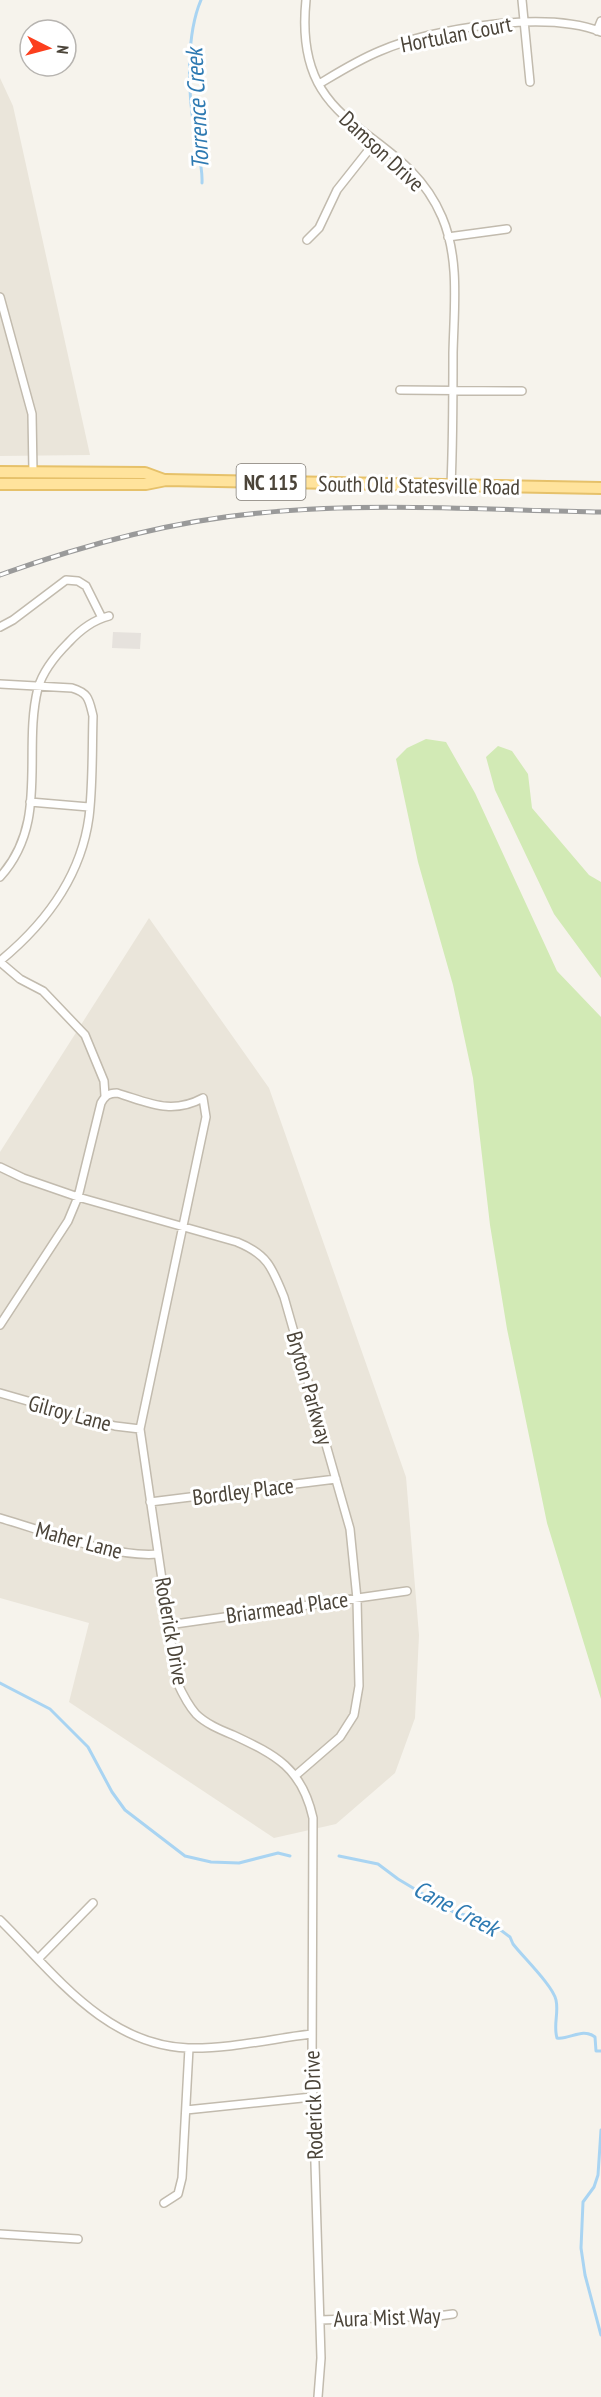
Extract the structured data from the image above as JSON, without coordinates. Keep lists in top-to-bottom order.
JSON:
{
  "streets": {
    "main road": ["NC 115", "South Old Statesville Road"],
    "street": [
      "Hortulan Court",
      "Damson Drive",
      "Bryton Parkway",
      "Gilroy Lane",
      "Bordley Place",
      "Maher Lane",
      "Briarmead Place",
      "Roderick Drive",
      "Aura Mist Way"
    ]
  },
  "crossings": [
    ["Hortulan Court", "Damson Drive"],
    ["Damson Drive", "South Old Statesville Road"],
    ["Bryton Parkway", "Bordley Place"],
    ["Bryton Parkway", "Briarmead Place"],
    ["Bryton Parkway", "Roderick Drive"],
    ["Gilroy Lane", "Roderick Drive"],
    ["Bordley Place", "Roderick Drive"],
    ["Maher Lane", "Roderick Drive"],
    ["Briarmead Place", "Roderick Drive"],
    ["Roderick Drive", "Aura Mist Way"]
  ],
  "water": ["Torrence Creek", "Cane Creek"],
  "north": "right"
}
